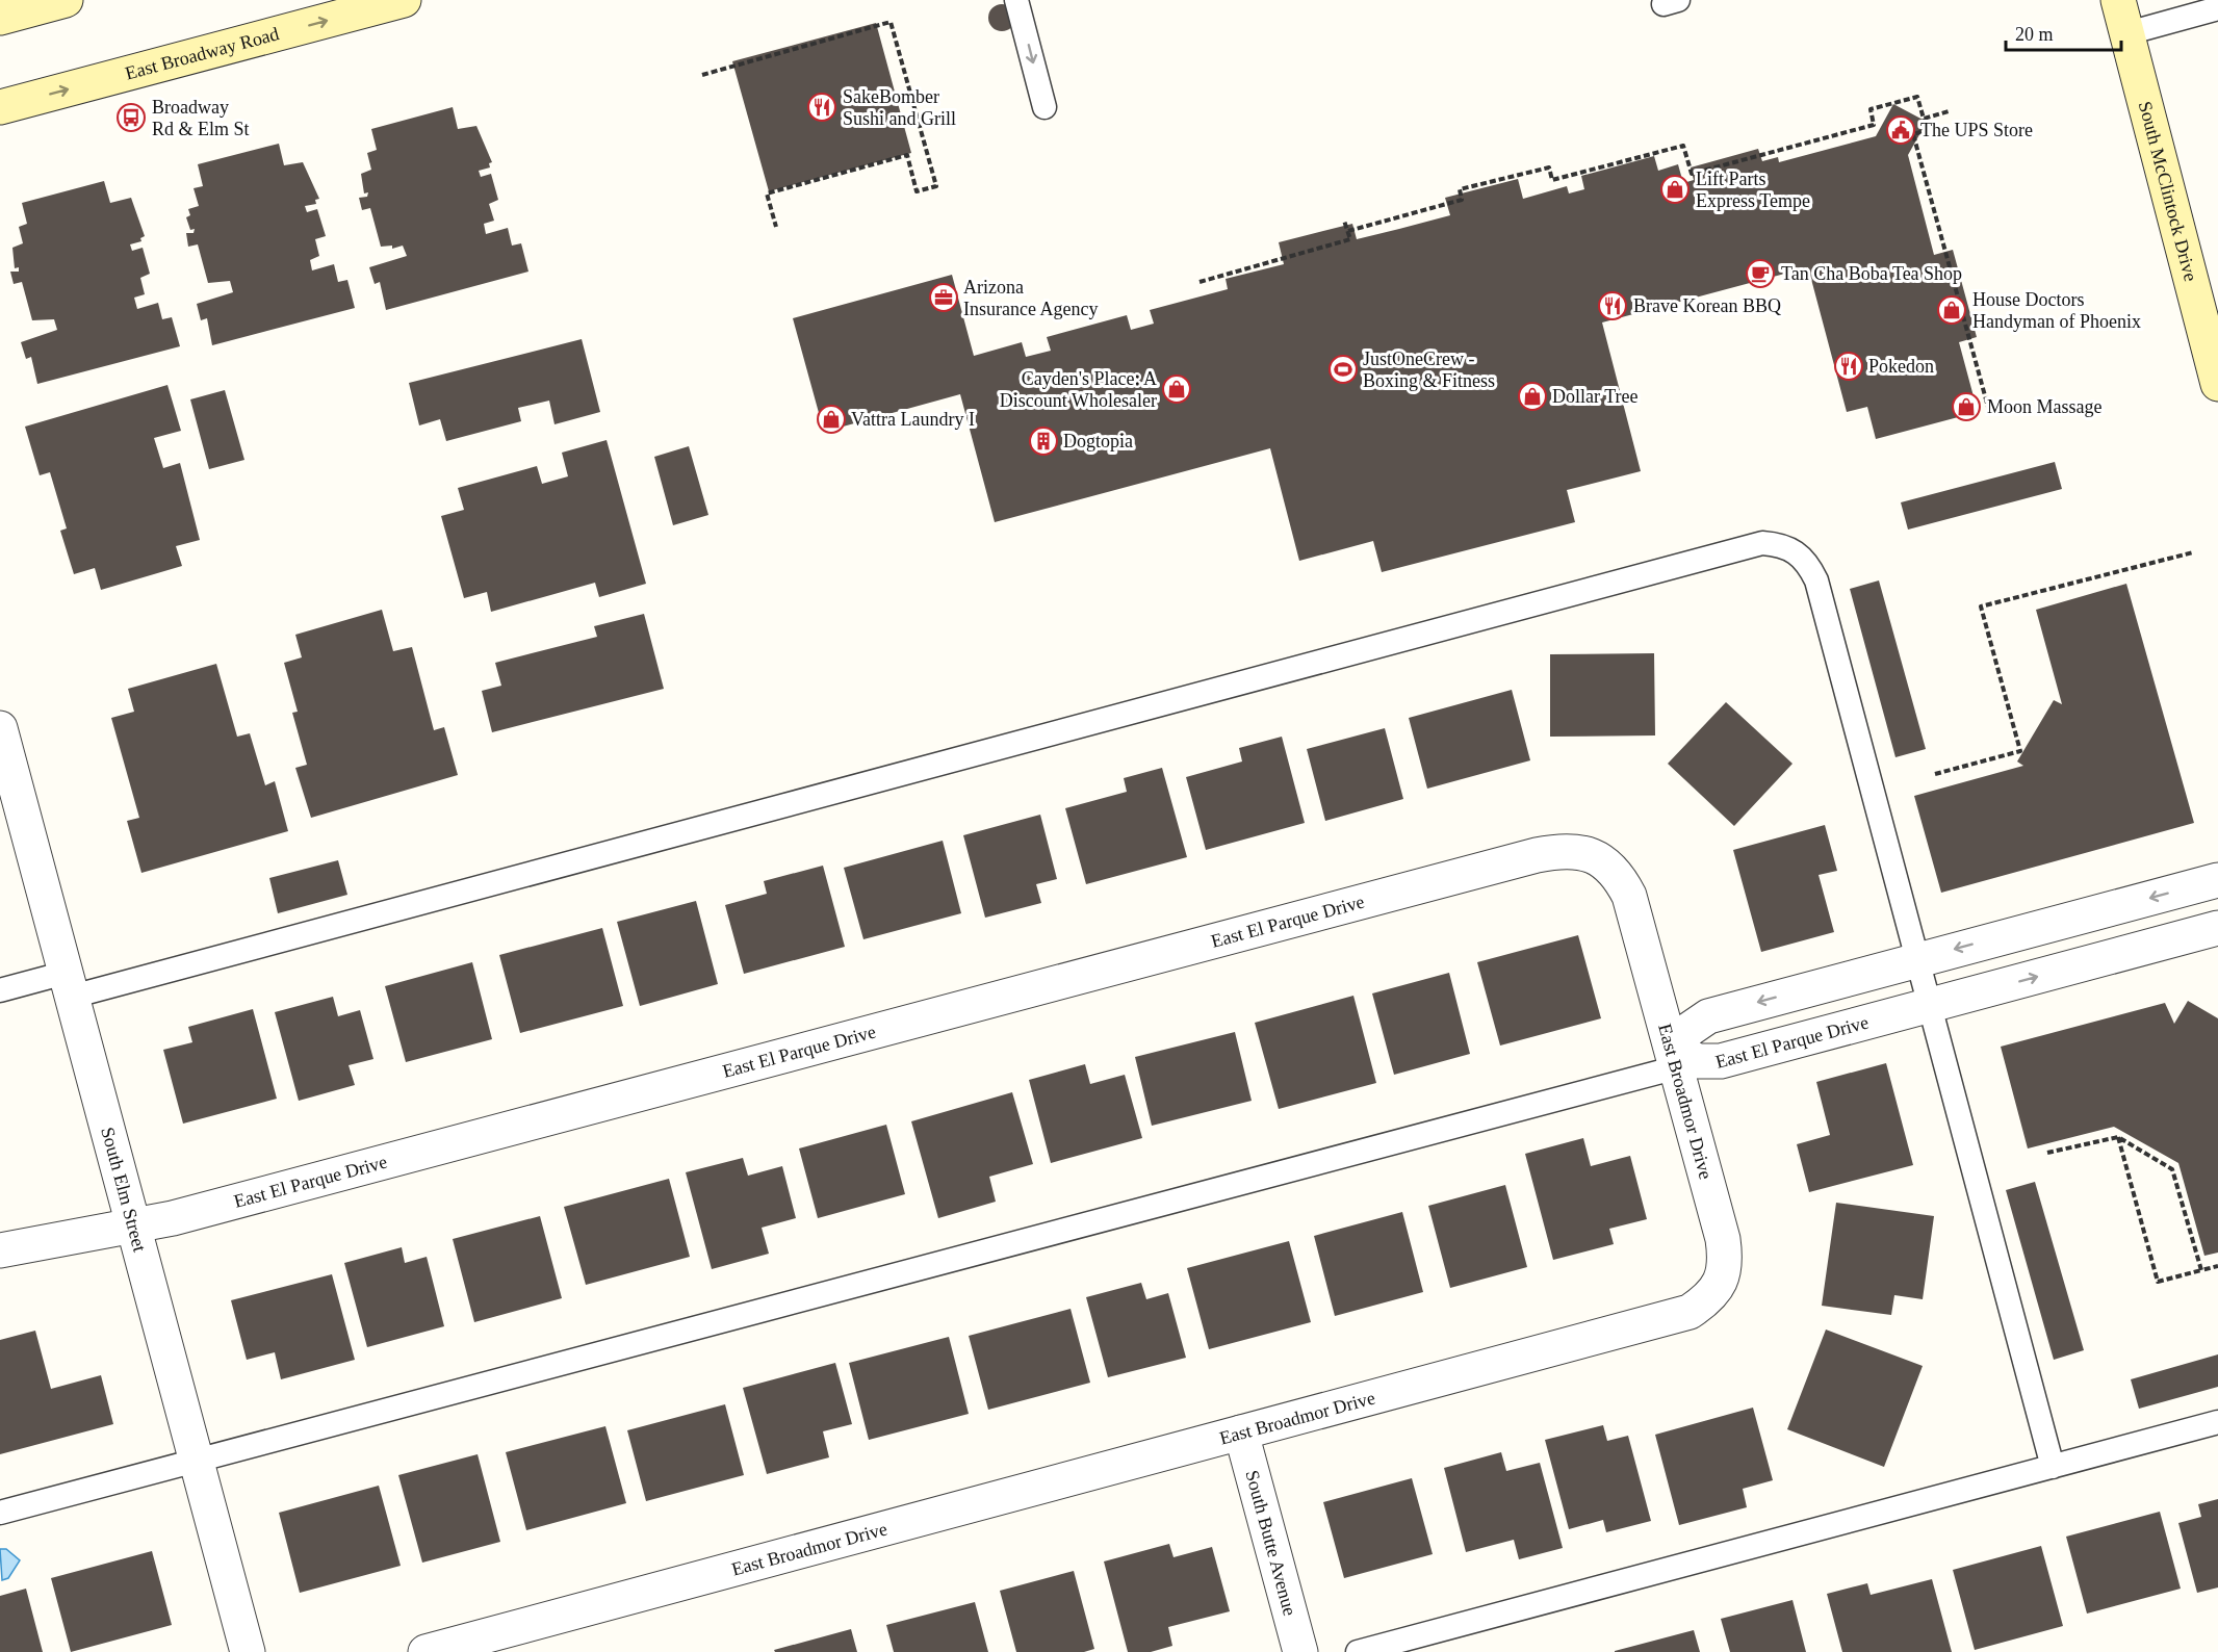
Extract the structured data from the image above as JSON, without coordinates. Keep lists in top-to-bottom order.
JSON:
{
  "streets": {
    "main road": ["East Broadway Road", "South McClintock Drive"],
    "street": [
      "East El Parque Drive",
      "East Broadmor Drive",
      "South Elm Street",
      "South Butte Avenue"
    ]
  },
  "crossings": [
    ["East El Parque Drive", "East Broadmor Drive"],
    ["East El Parque Drive", "South Elm Street"],
    ["East Broadmor Drive", "South Butte Avenue"]
  ],
  "one_way": ["East Broadway Road"],
  "places": {
    "restaurant": ["SakeBomber Sushi and Grill", "Brave Korean BBQ", "Pokedon"],
    "bus stop": ["Broadway Rd & Elm St"],
    "public building": ["The UPS Store"],
    "shop": [
      "Lift Parts Express Tempe",
      "House Doctors Handyman of Phoenix",
      "Cayden's Place: A Discount Wholesaler",
      "Dollar Tree",
      "Moon Massage",
      "Vattra Laundry I"
    ],
    "cafe": ["Tan Cha Boba Tea Shop"],
    "office": ["Arizona Insurance Agency"],
    "sports": ["JustOneCrew - Boxing & Fitness"],
    "building": ["Dogtopia"]
  },
  "scale_bar": "20 m"
}
